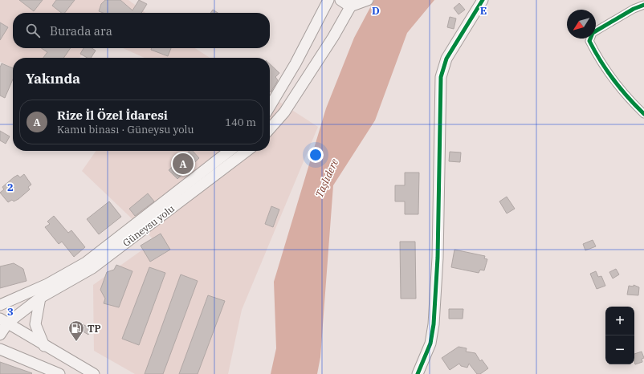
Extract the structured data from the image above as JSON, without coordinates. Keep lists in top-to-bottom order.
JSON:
{
  "streets": {
    "main road": ["Güneysu yolu"]
  },
  "water": ["Taşlıdere"],
  "places": {
    "fuel station": ["TP"]
  },
  "north": "bottom left",
  "page": {
    "search": "Burada ara",
    "heading": "Yakında",
    "list": [
      {
        "mark": "A",
        "name": "Rize İl Özel İdaresi",
        "note": "Kamu binası · Güneysu yolu",
        "value": "140 m"
      }
    ],
    "pins": "A",
    "map_buttons": ["+", "−"]
  },
  "grid": {
    "columns": ["D", "E"],
    "rows": ["2", "3"]
  }
}
